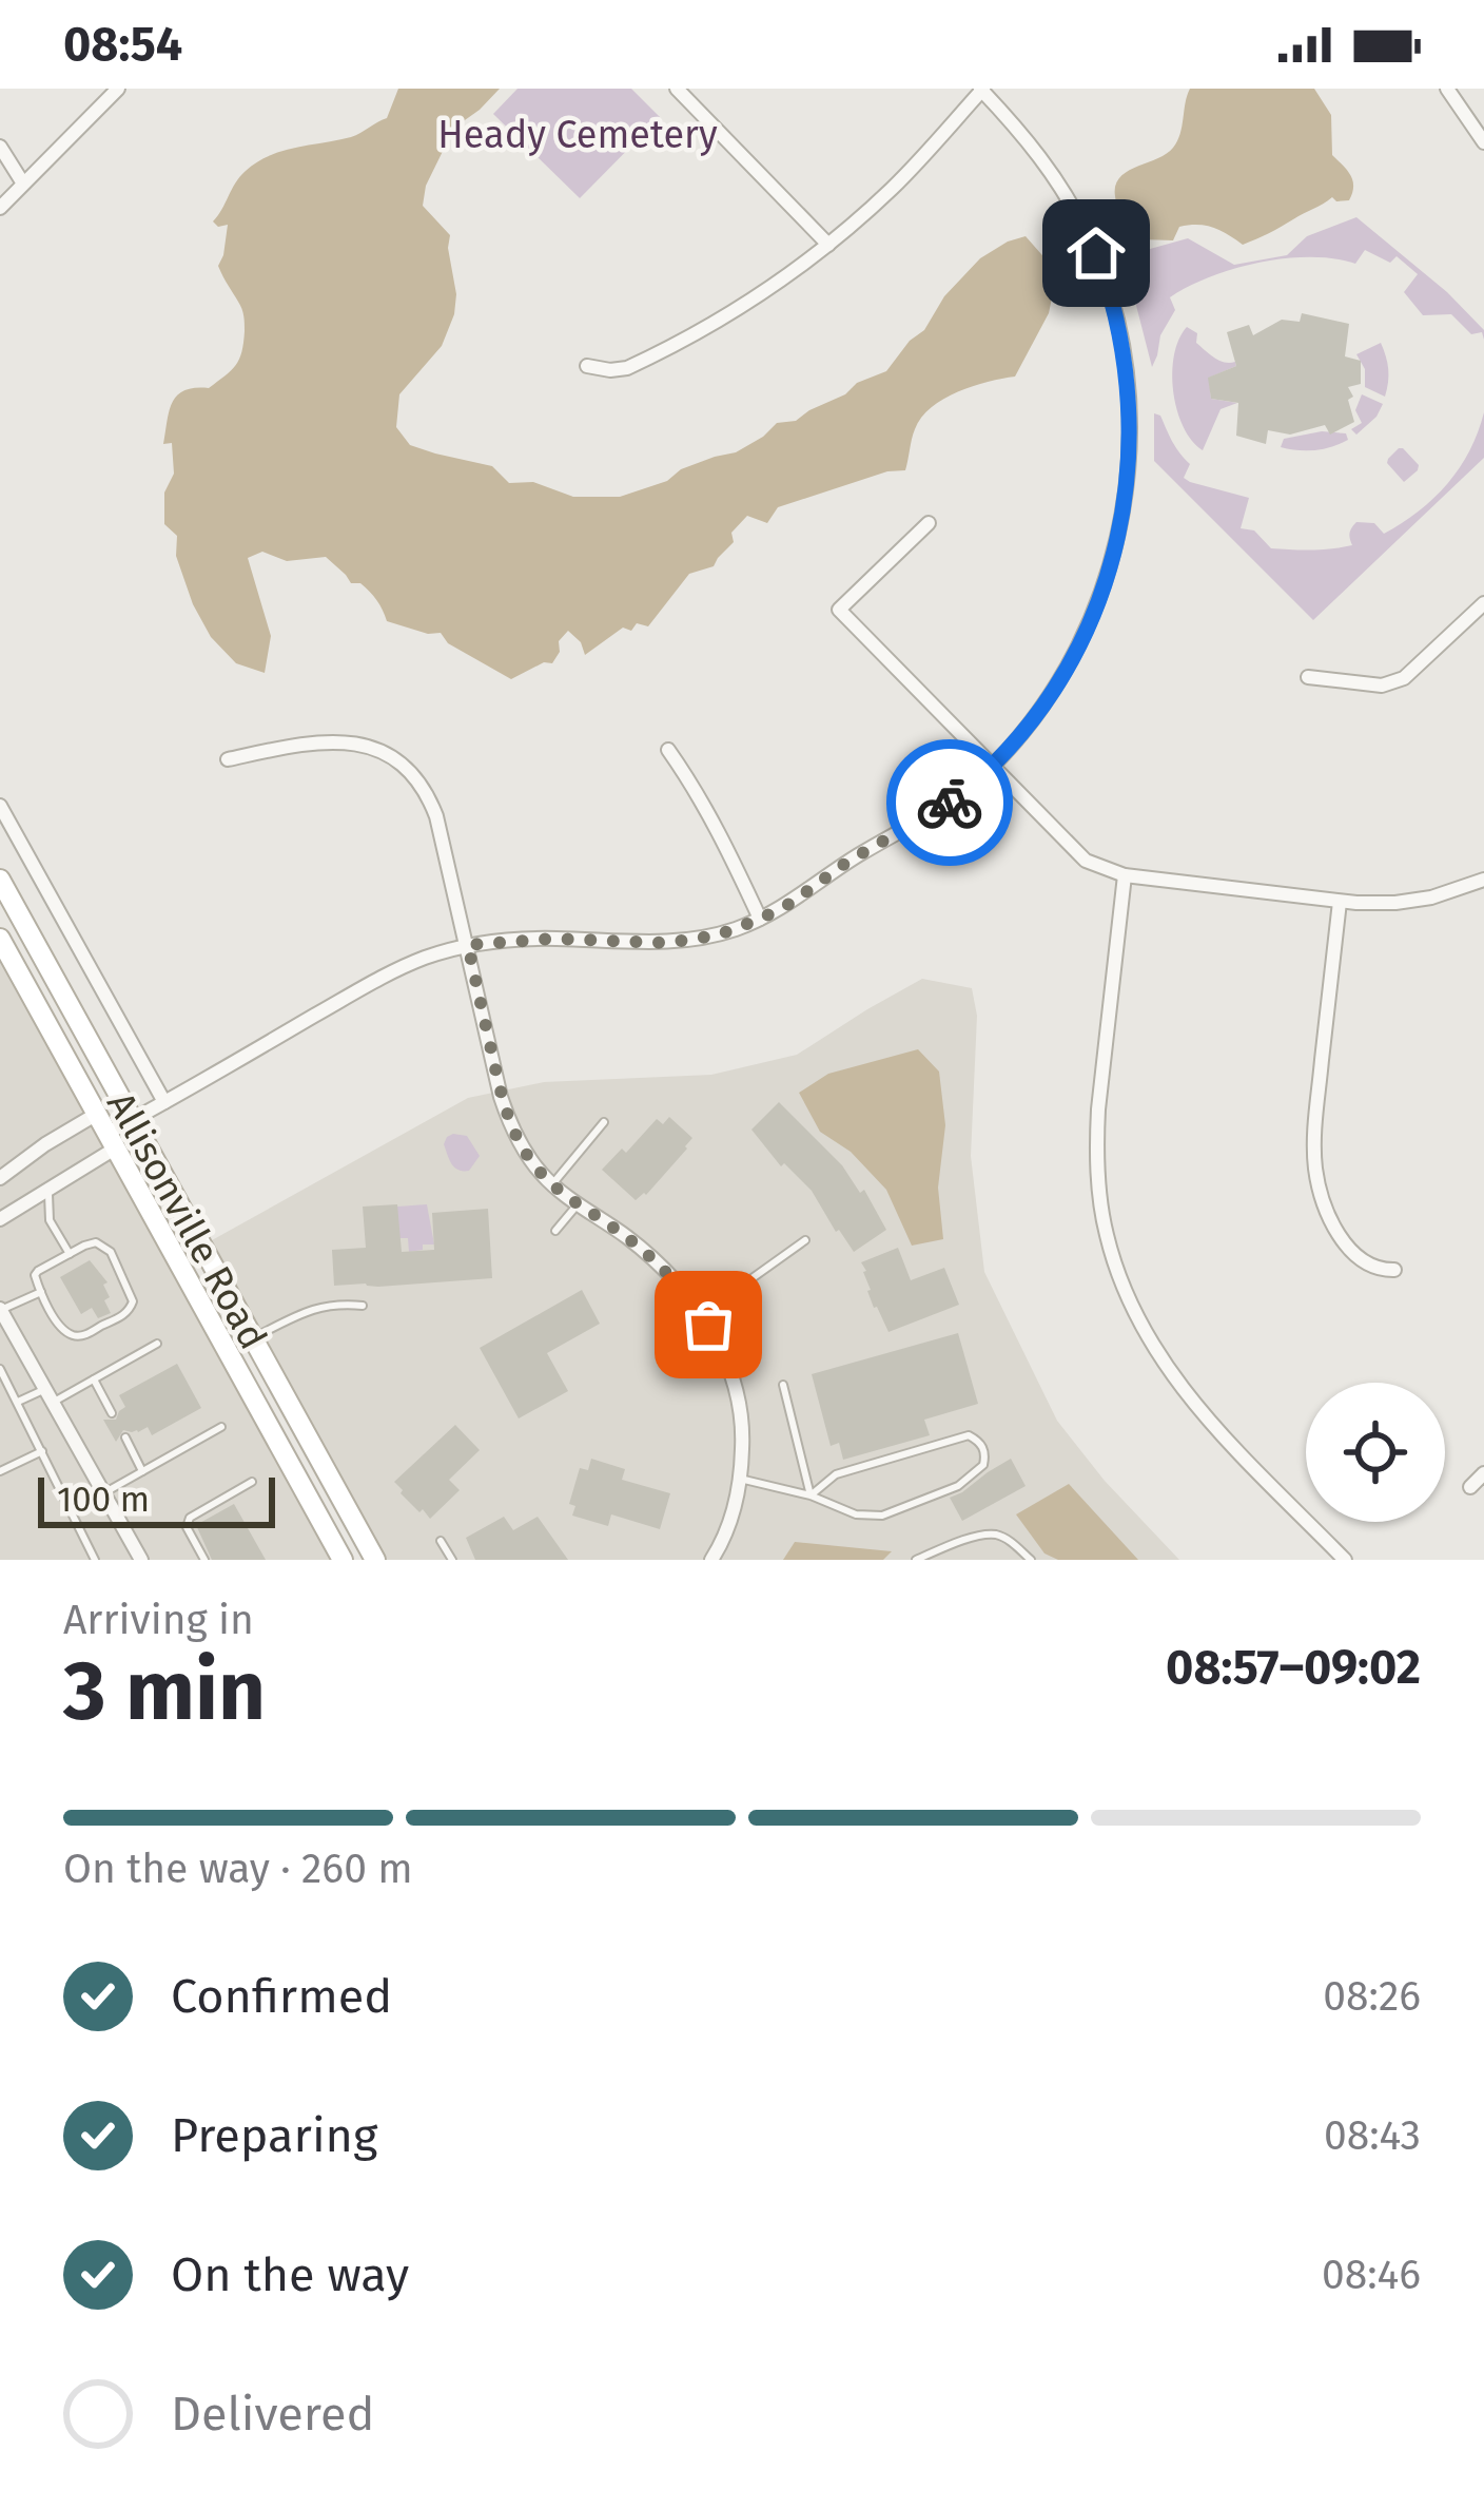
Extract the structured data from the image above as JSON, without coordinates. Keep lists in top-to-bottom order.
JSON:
{
  "streets": {
    "main road": ["Allisonville Road"]
  },
  "parks": ["Heady Cemetery"],
  "scale_bar": "100 m",
  "page": {
    "status": "08:54",
    "scale": "100 m",
    "heading": ["3 min", "Arriving in", "08:57–09:02"],
    "bar": "On the way · 260 m",
    "list": [
      ["Confirmed", "08:26"],
      ["Preparing", "08:43"],
      ["On the way", "08:46"],
      "Delivered"
    ]
  }
}
